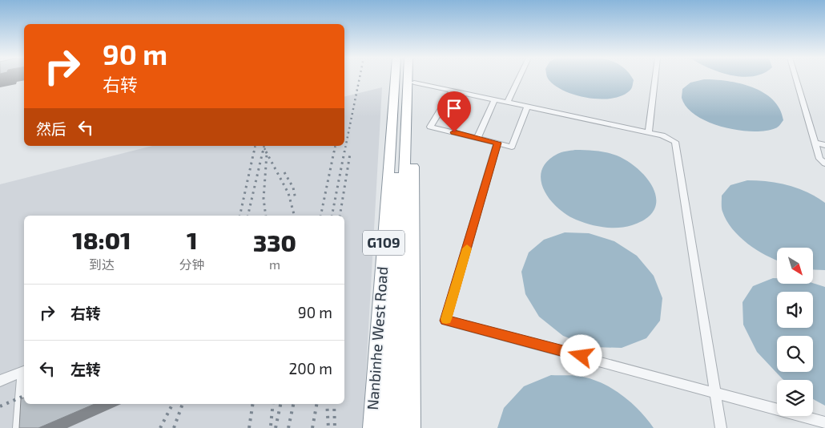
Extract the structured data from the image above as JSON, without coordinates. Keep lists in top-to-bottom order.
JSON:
{
  "streets": {
    "highway": ["G109", "Nanbinhe West Road"]
  },
  "north": "bottom right",
  "page": {
    "turn": ["90 m", "右转"],
    "then": "然后",
    "eta": [
      "18:01",
      "到达",
      "1",
      "分钟",
      "330",
      "m"
    ],
    "list": [
      {
        "name": "右转",
        "value": "90 m"
      },
      {
        "name": "左转",
        "value": "200 m"
      }
    ]
  }
}
